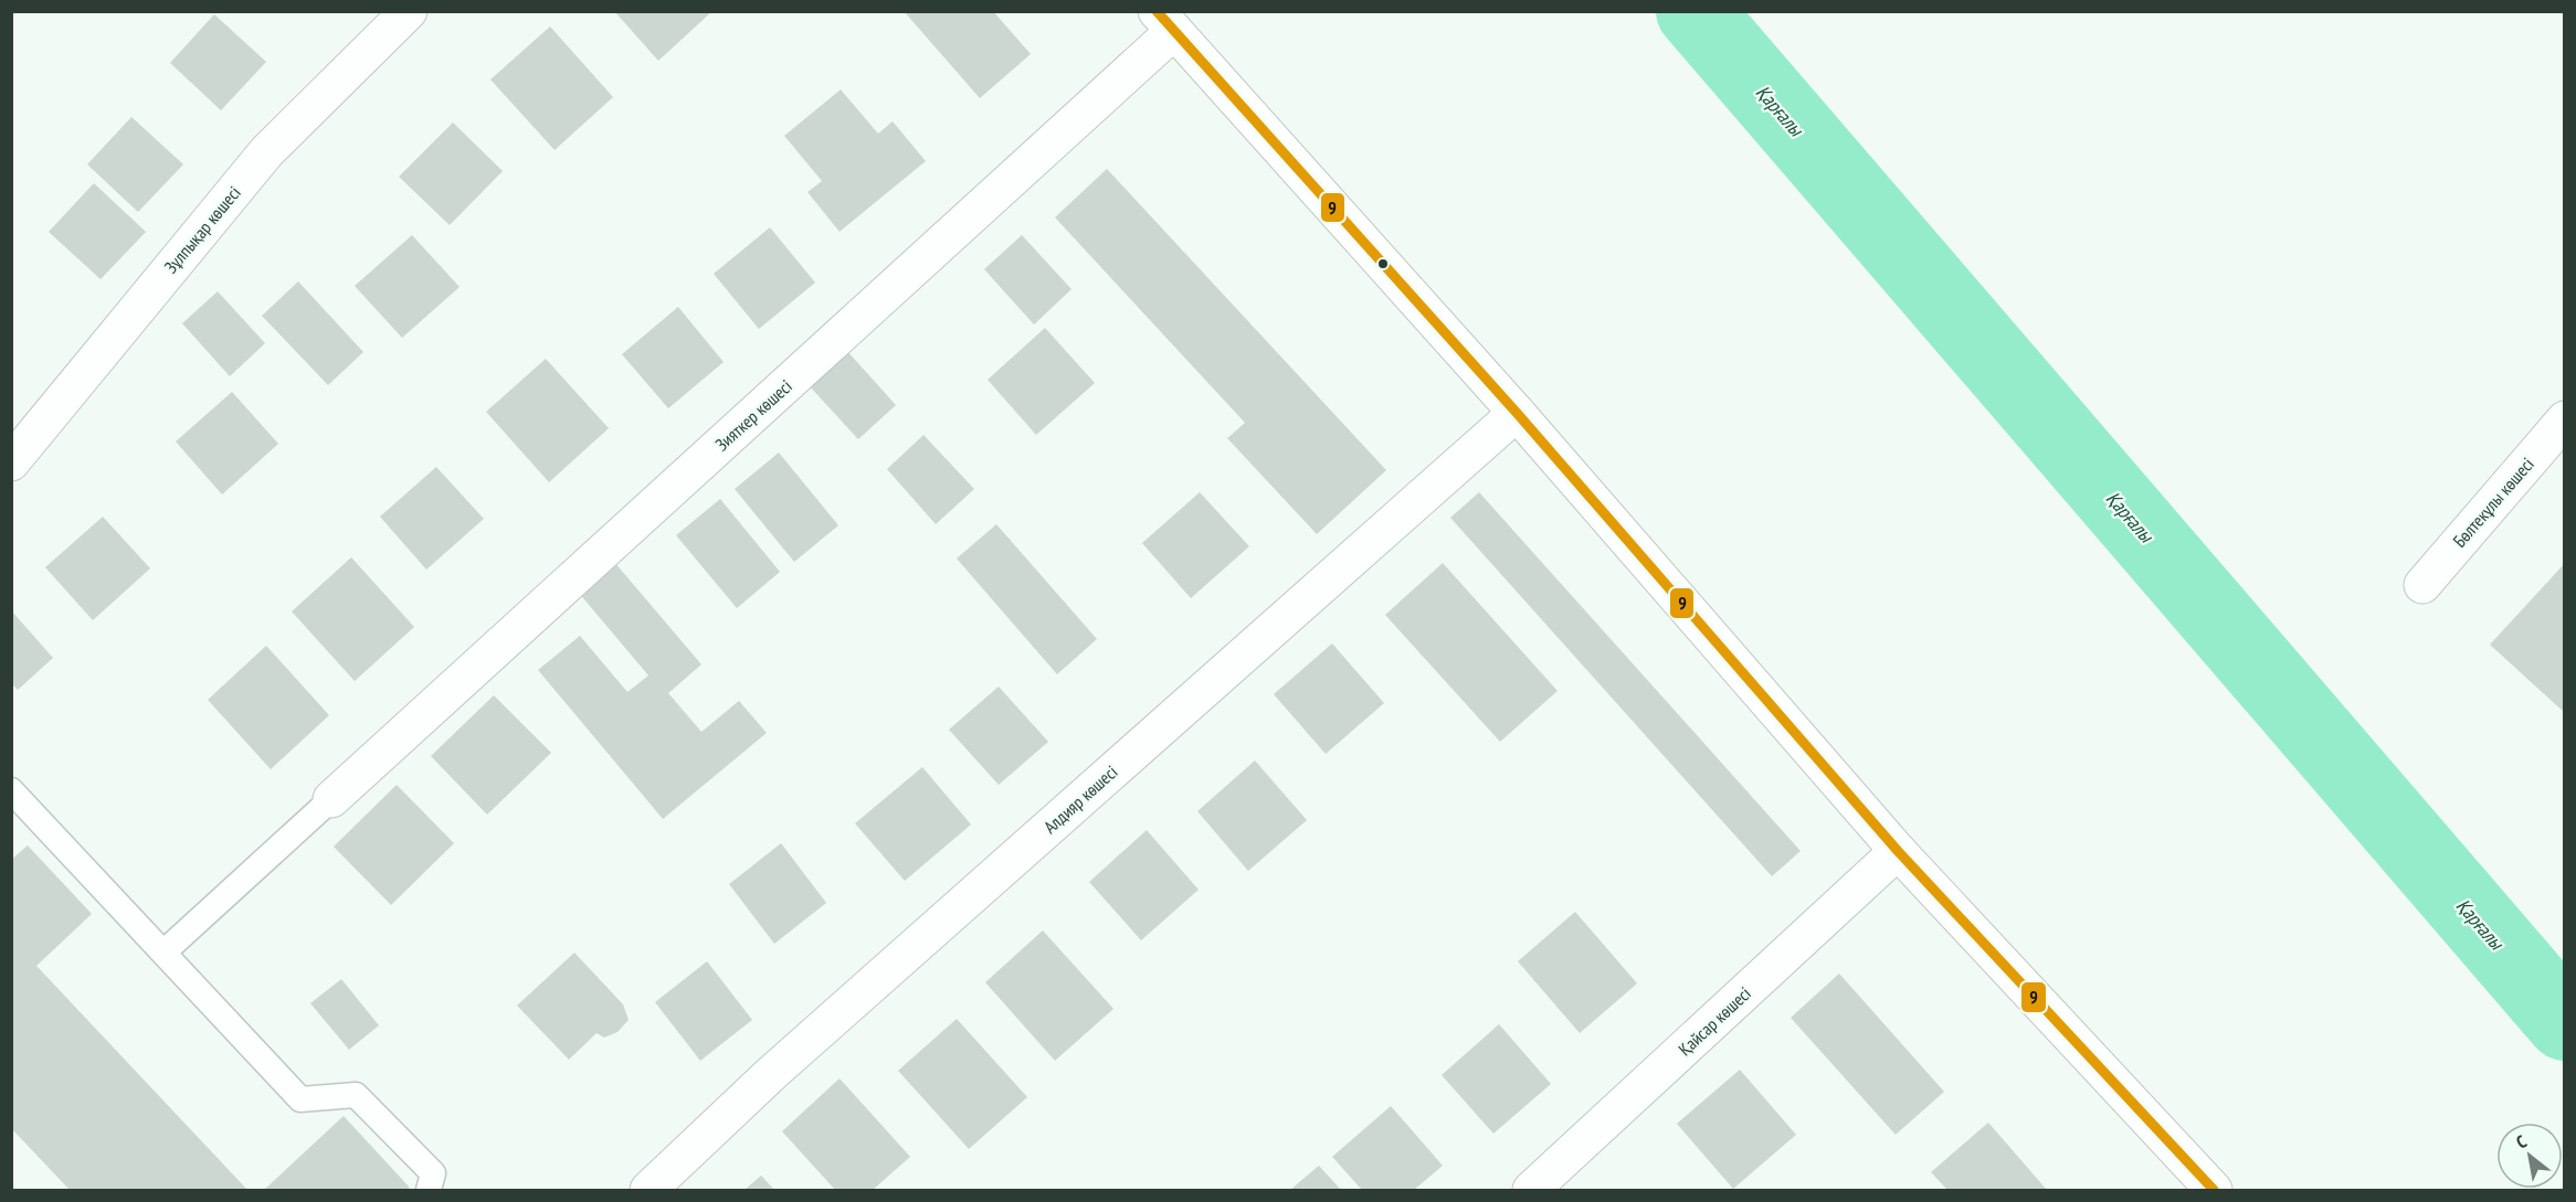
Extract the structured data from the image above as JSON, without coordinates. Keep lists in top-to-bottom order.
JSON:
{
  "streets": {
    "street": [
      "Зұлпықар көшесі",
      "Зияткер көшесі",
      "Бөлтекұлы көшесі",
      "Алдияр көшесі",
      "Қайсар көшесі"
    ]
  },
  "water": ["Қарғалы"],
  "lines": ["transit line 9"],
  "north": "top left"
}
